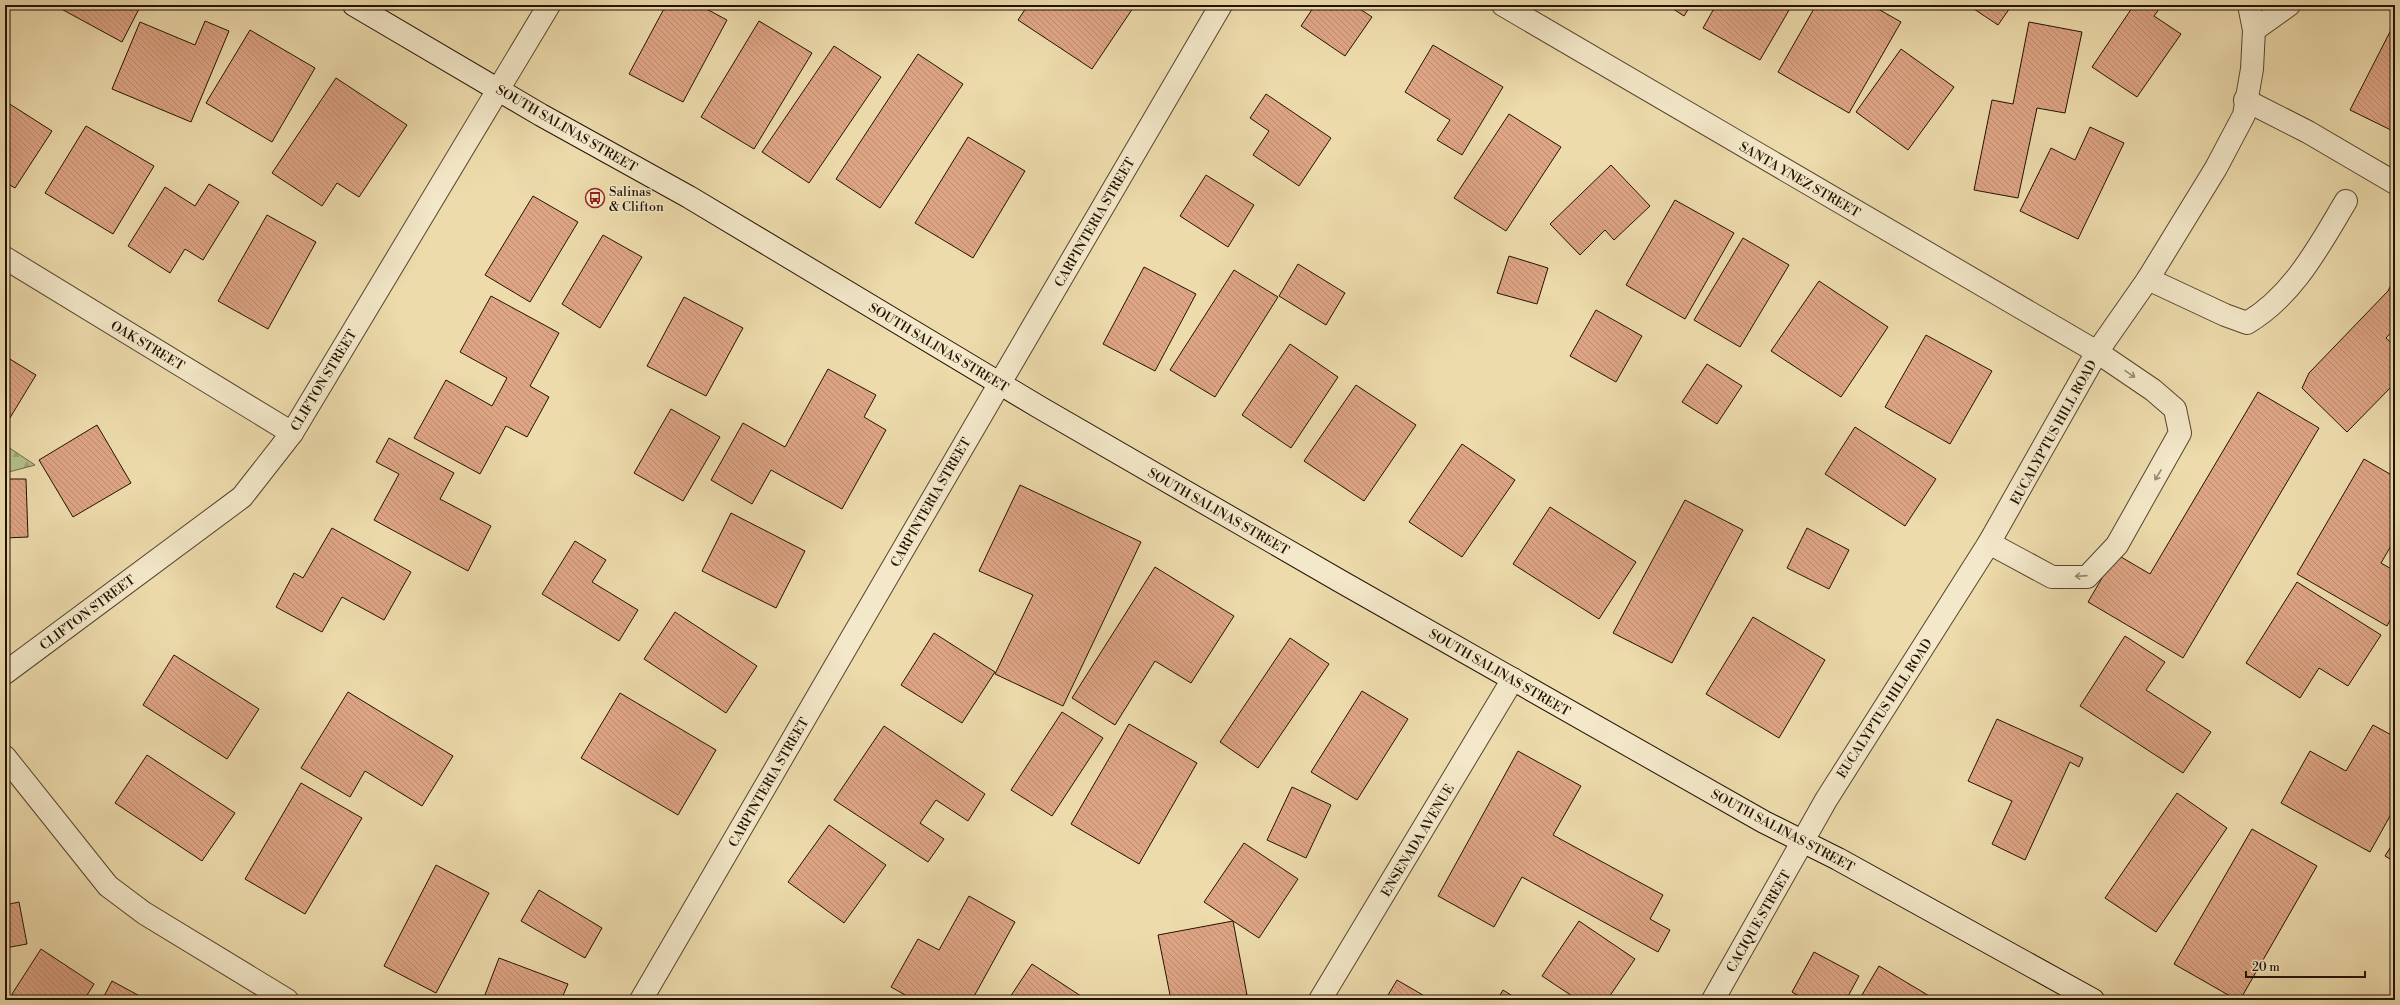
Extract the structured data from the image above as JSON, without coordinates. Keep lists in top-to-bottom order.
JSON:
{
  "streets": {
    "street": [
      "SOUTH SALINAS STREET",
      "SANTA YNEZ STREET",
      "CARPINTERIA STREET",
      "OAK STREET",
      "CLIFTON STREET",
      "EUCALYPTUS HILL ROAD",
      "ENSENADA AVENUE",
      "CACIQUE STREET"
    ]
  },
  "crossings": [
    ["SOUTH SALINAS STREET", "CARPINTERIA STREET"],
    ["SOUTH SALINAS STREET", "CLIFTON STREET"],
    ["SOUTH SALINAS STREET", "EUCALYPTUS HILL ROAD"],
    ["SOUTH SALINAS STREET", "ENSENADA AVENUE"],
    ["SOUTH SALINAS STREET", "CACIQUE STREET"],
    ["SANTA YNEZ STREET", "EUCALYPTUS HILL ROAD"],
    ["OAK STREET", "CLIFTON STREET"],
    ["EUCALYPTUS HILL ROAD", "CACIQUE STREET"]
  ],
  "places": {
    "bus stop": ["Salinas & Clifton"]
  },
  "scale_bar": "20 m"
}
